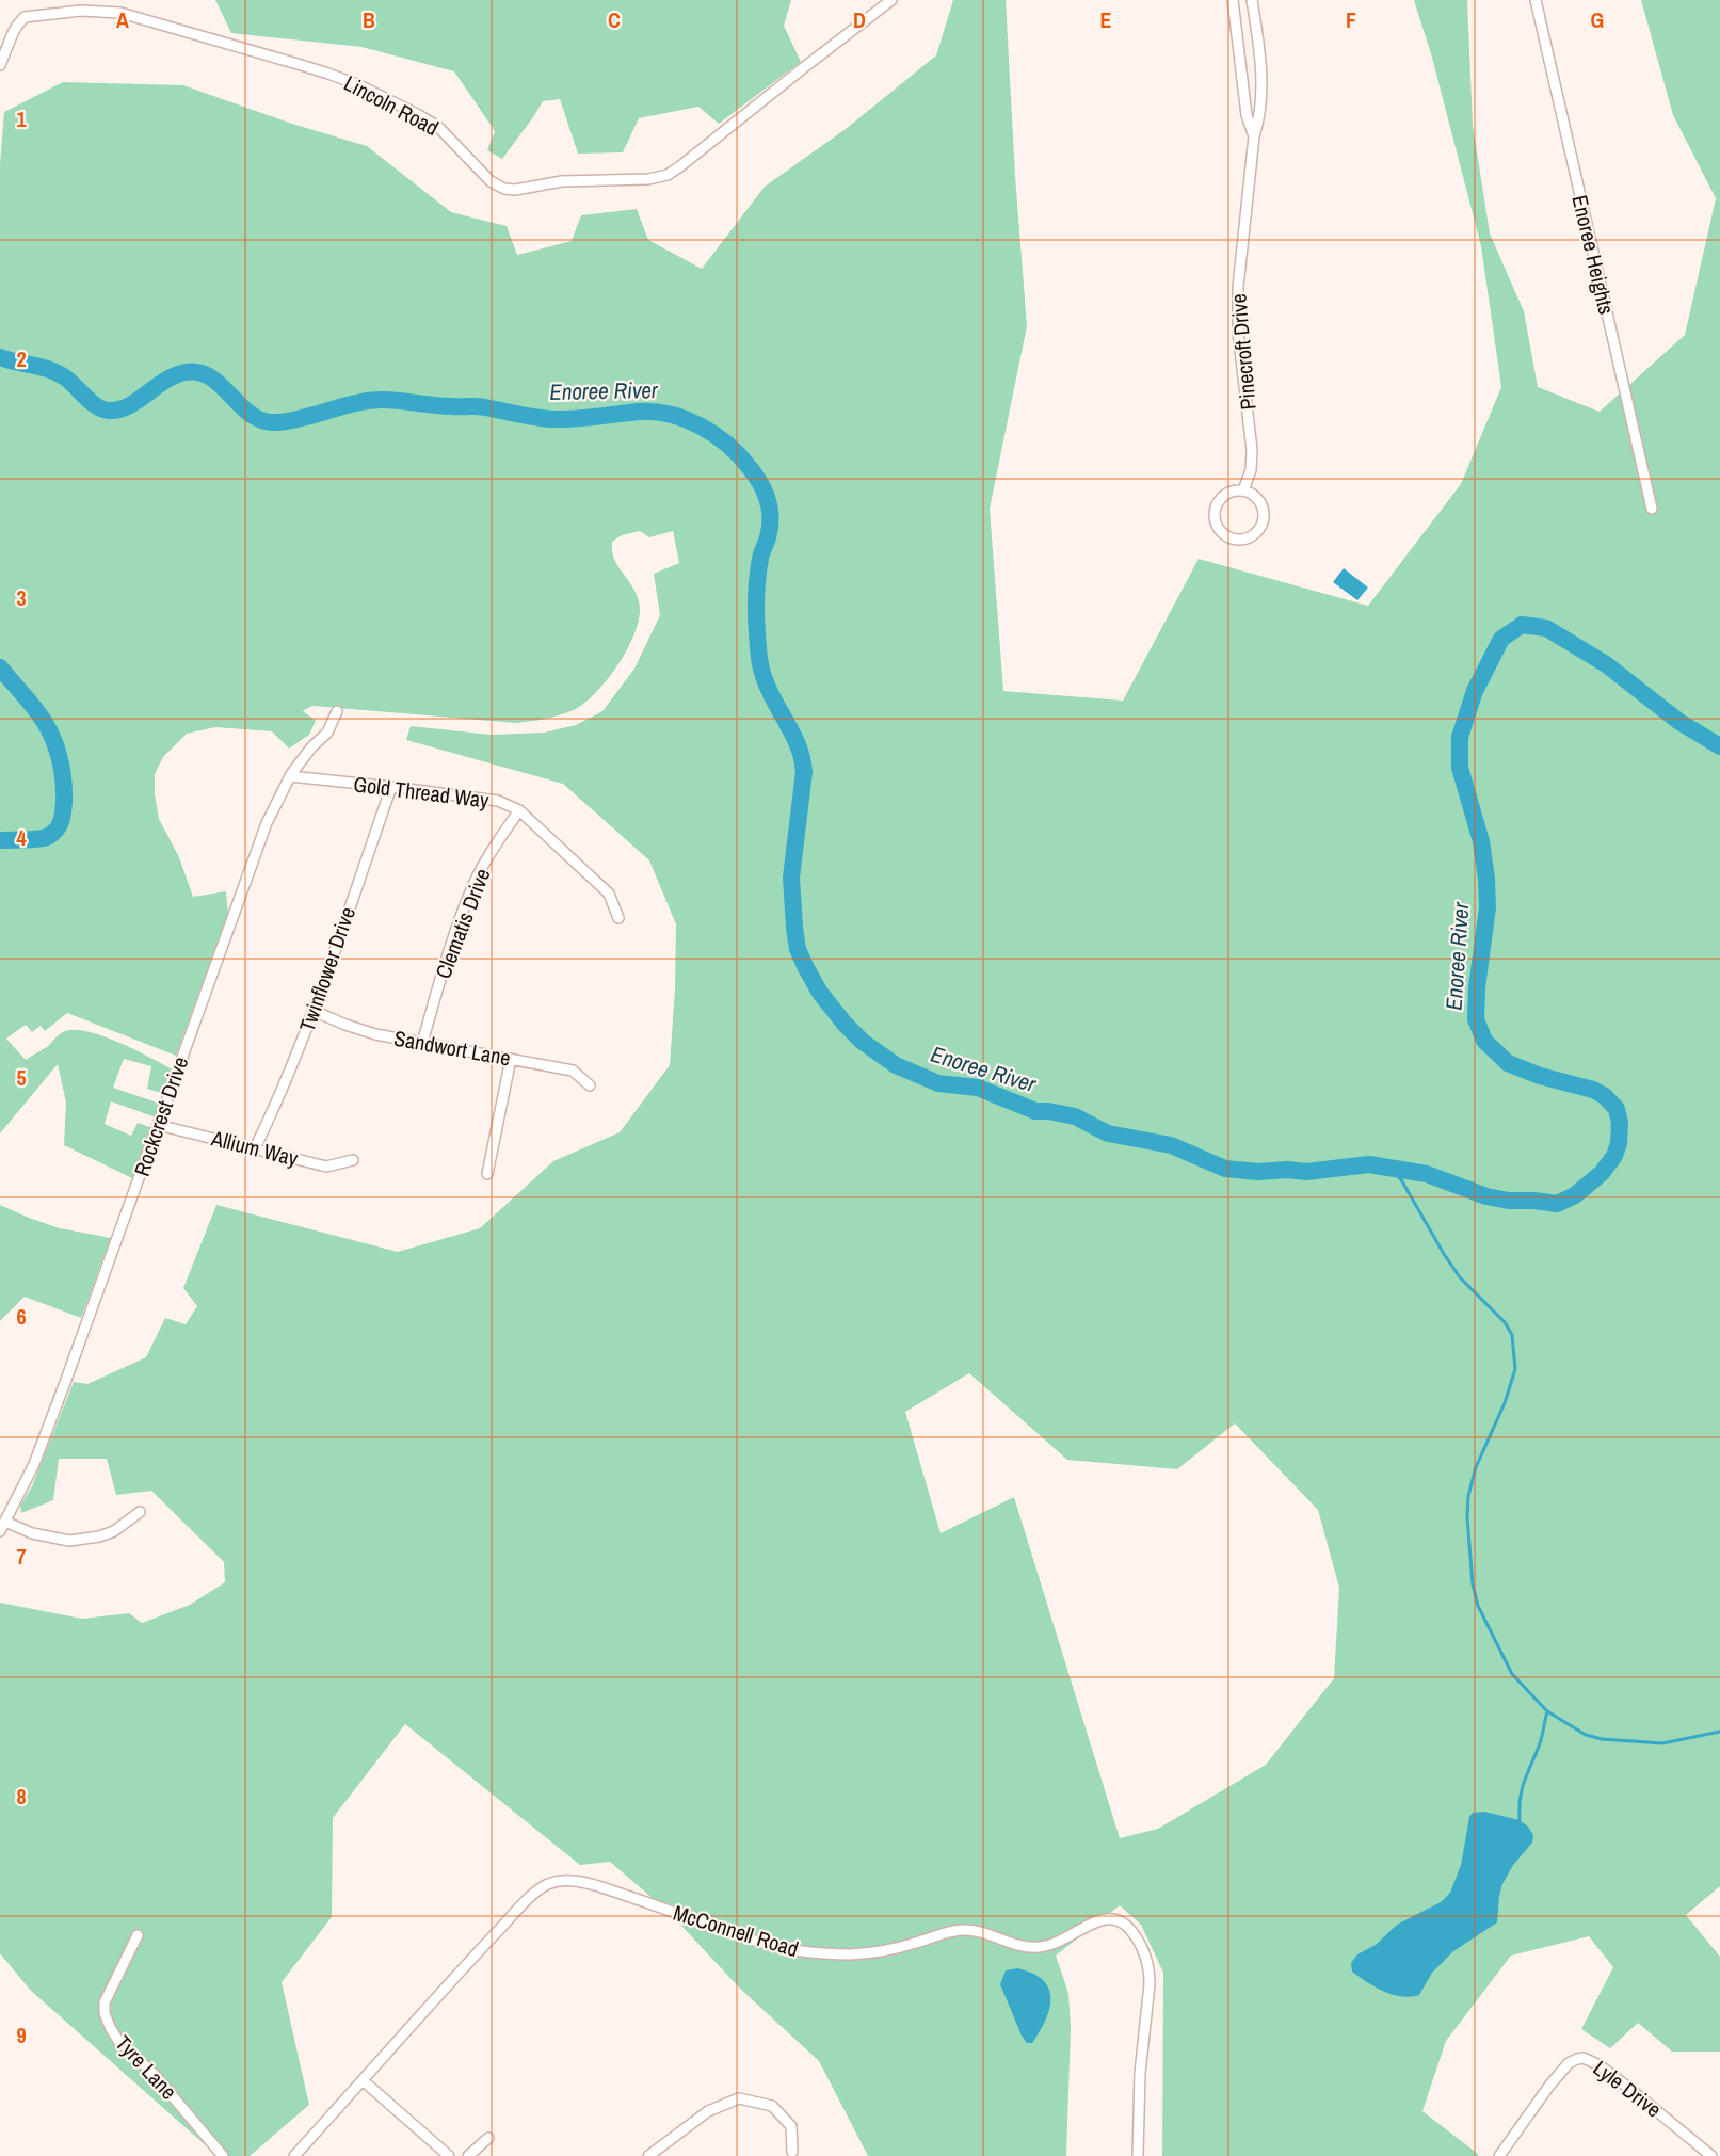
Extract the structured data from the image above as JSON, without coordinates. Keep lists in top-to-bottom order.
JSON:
{
  "streets": {
    "street": [
      "Lincoln Road",
      "Enoree Heights",
      "Pinecroft Drive",
      "Gold Thread Way",
      "Clematis Drive",
      "Twinflower Drive",
      "Sandwort Lane",
      "Rockcrest Drive",
      "Allium Way",
      "McConnell Road",
      "Tyre Lane",
      "Lyle Drive"
    ]
  },
  "crossings": [
    ["Gold Thread Way", "Clematis Drive"],
    ["Gold Thread Way", "Twinflower Drive"],
    ["Gold Thread Way", "Rockcrest Drive"],
    ["Clematis Drive", "Sandwort Lane"],
    ["Twinflower Drive", "Sandwort Lane"],
    ["Twinflower Drive", "Allium Way"],
    ["Rockcrest Drive", "Allium Way"]
  ],
  "water": ["Enoree River"],
  "grid": {
    "columns": [
      "A",
      "B",
      "C",
      "D",
      "E",
      "F",
      "G"
    ],
    "rows": [
      "1",
      "2",
      "3",
      "4",
      "5",
      "6",
      "7",
      "8",
      "9"
    ]
  }
}
